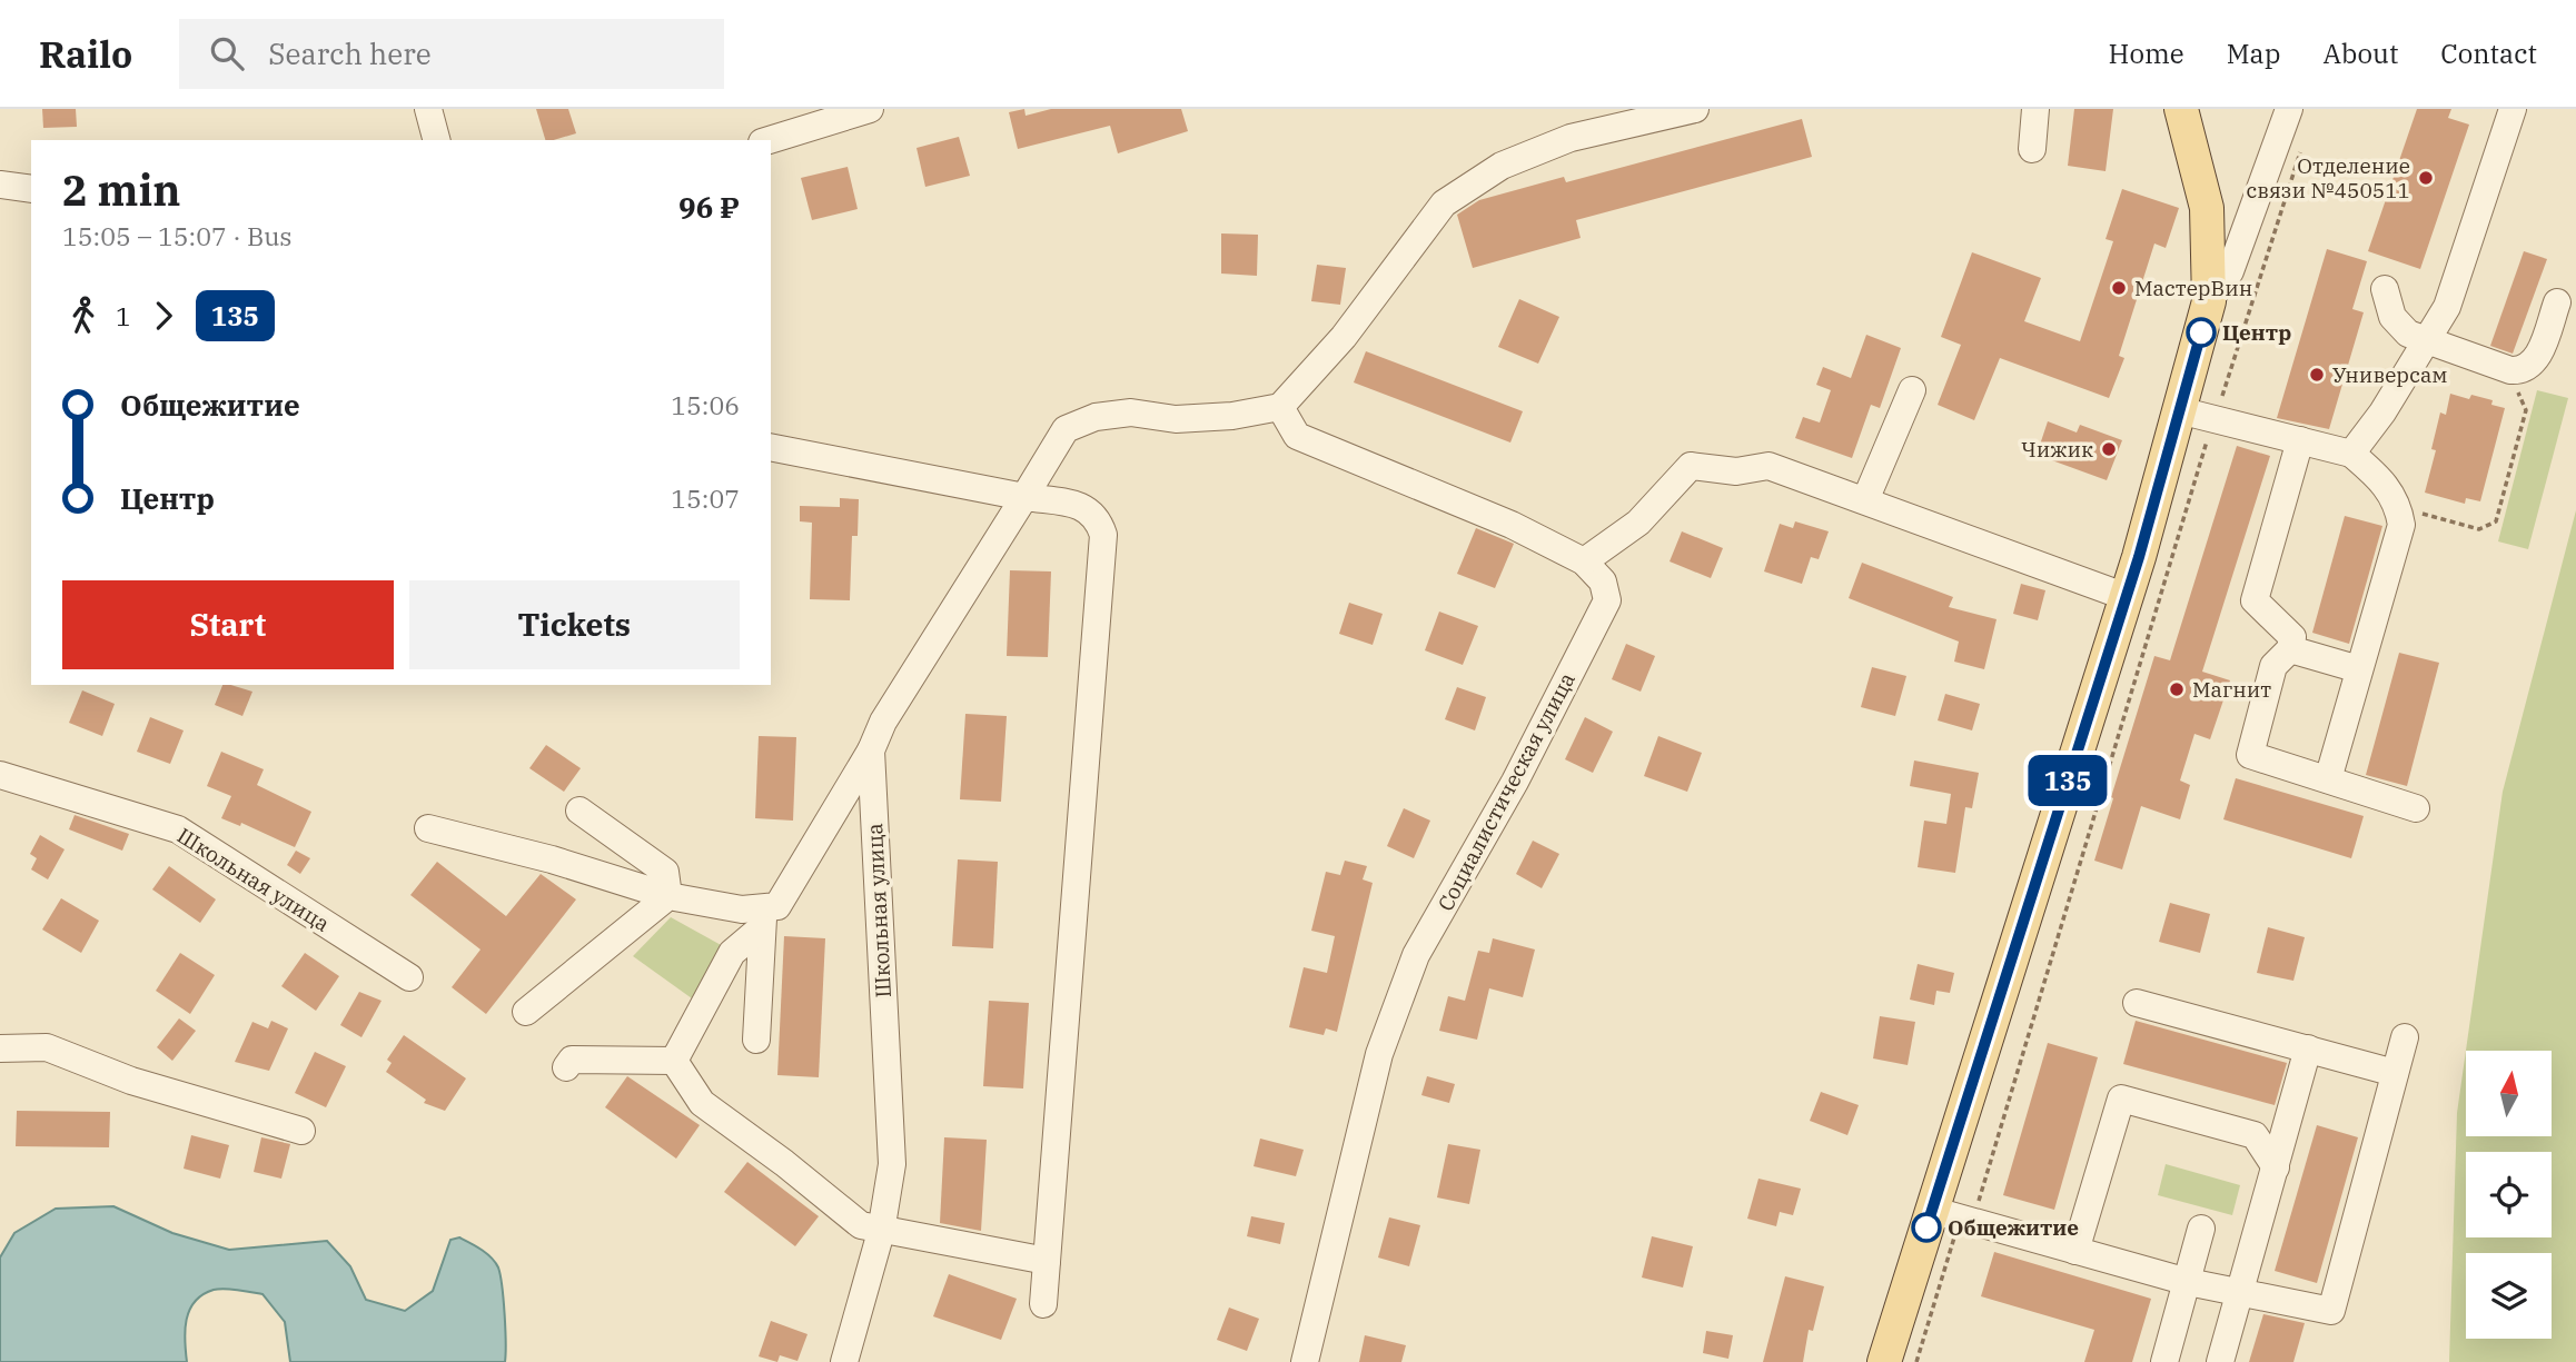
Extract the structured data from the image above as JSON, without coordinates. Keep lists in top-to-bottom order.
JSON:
{
  "streets": {
    "street": ["Социалистическая улица", "Школьная улица"]
  },
  "crossings": [
    ["Социалистическая улица", "Школьная улица"]
  ],
  "places": [
    "Отделение связи №450511",
    "МастерВин",
    "Центр",
    "Универсам",
    "Чижик",
    "Магнит",
    "Общежитие"
  ],
  "lines": ["bus line 135"],
  "north": "top",
  "page": {
    "header": "Railo",
    "search": "Search here",
    "nav": [
      "Home",
      "Map",
      "About",
      "Contact"
    ],
    "on_map": "135",
    "heading": ["2 min", "15:05 – 15:07 · Bus", "96 ₽"],
    "legs": ["1", "135"],
    "list": [
      {
        "name": "Общежитие",
        "value": "15:06"
      },
      {
        "name": "Центр",
        "value": "15:07"
      }
    ],
    "buttons": ["Start", "Tickets"]
  }
}
